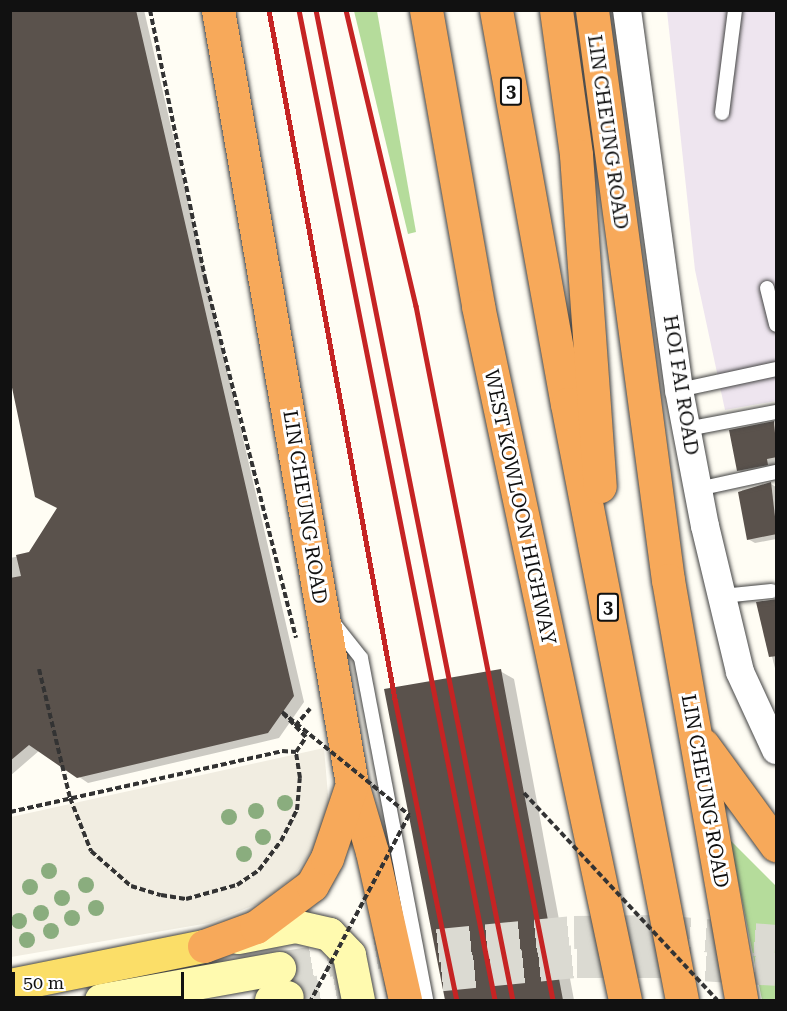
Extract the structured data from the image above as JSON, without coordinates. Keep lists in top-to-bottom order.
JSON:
{
  "streets": {
    "highway": ["3", "LIN CHEUNG ROAD", "WEST KOWLOON HIGHWAY"],
    "street": ["HOI FAI ROAD"]
  },
  "scale_bar": "50 m"
}
